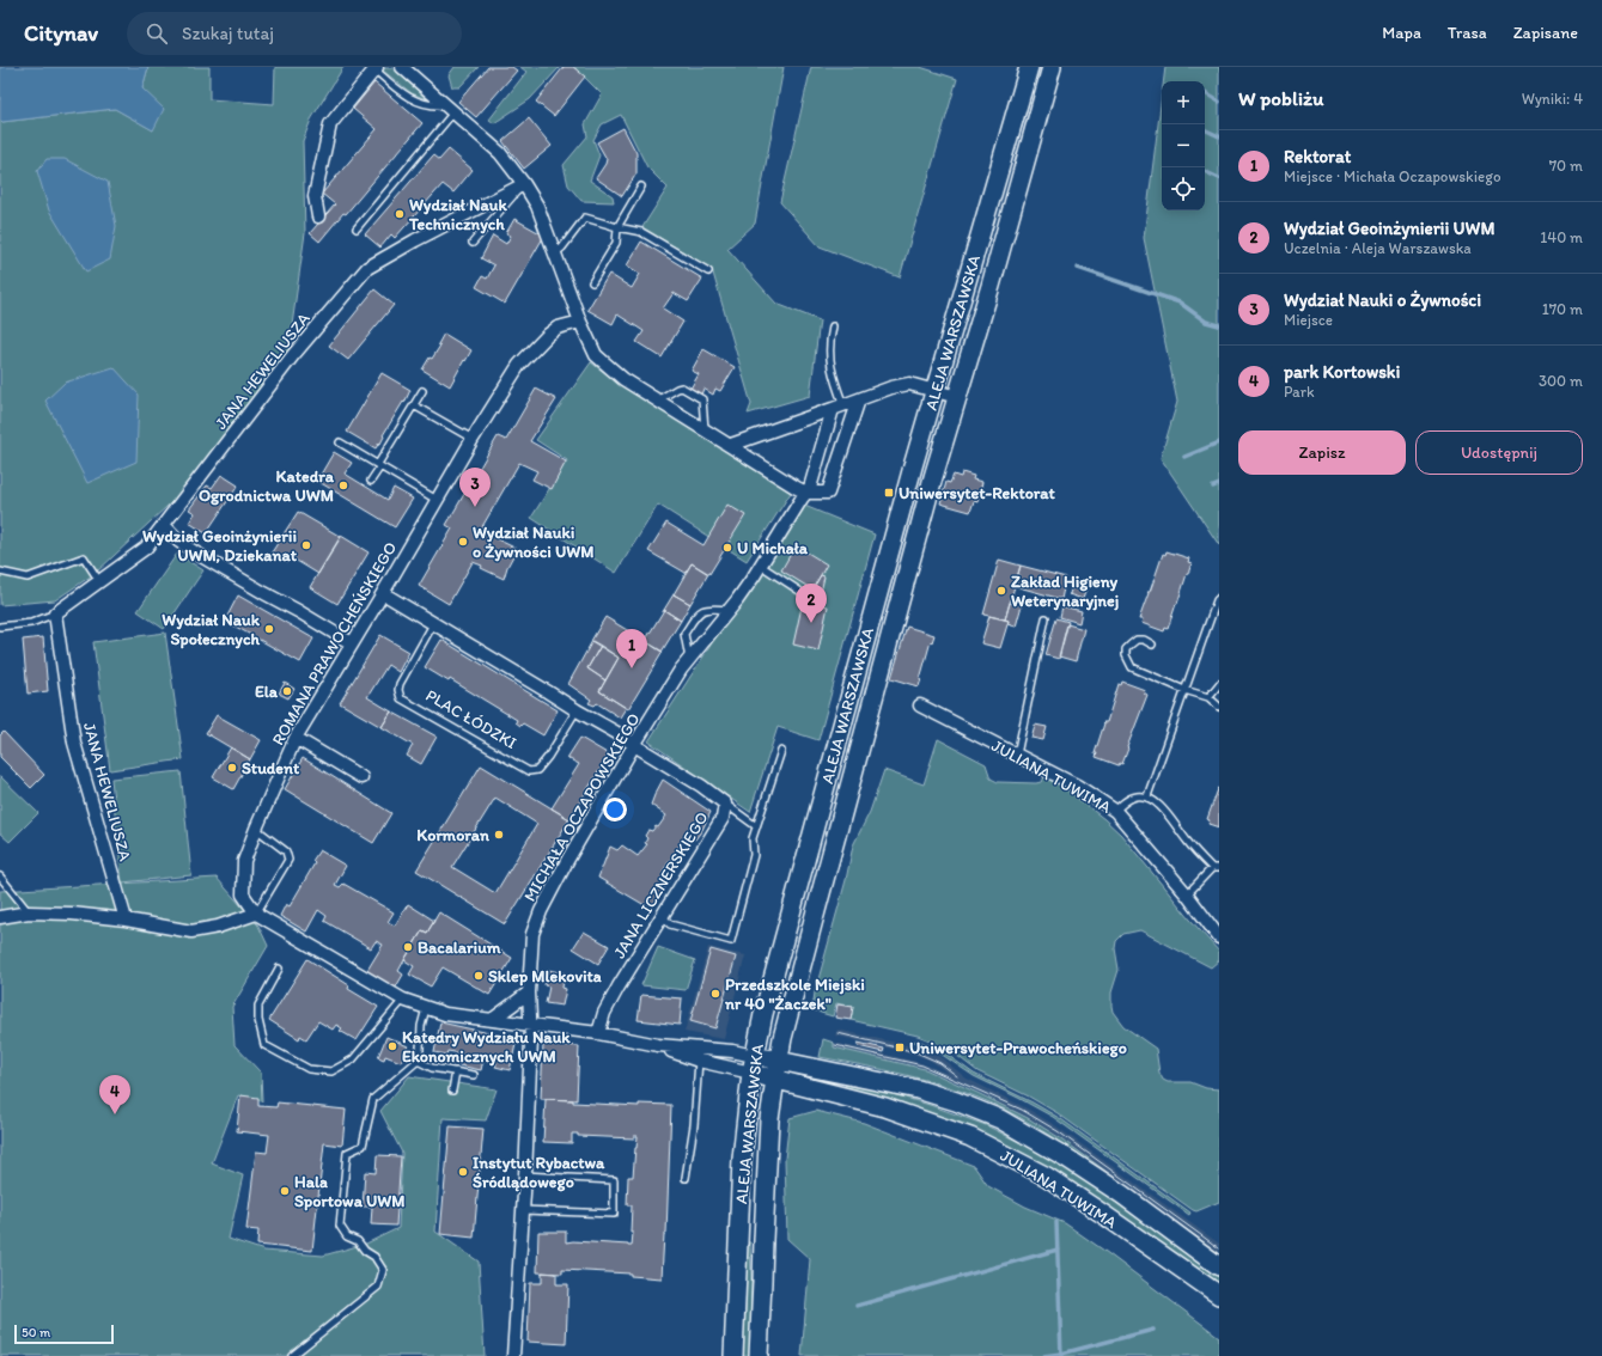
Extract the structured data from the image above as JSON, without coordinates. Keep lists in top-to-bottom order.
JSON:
{
  "streets": {
    "main road": ["ALEJA WARSZAWSKA", "JULIANA TUWIMA"],
    "street": [
      "JANA HEWELIUSZA",
      "ROMANA PRAWOCHEŃSKIEGO",
      "MICHAŁA OCZAPOWSKIEGO",
      "JANA LICZNERSKIEGO"
    ],
    "lane": ["PLAC ŁÓDZKI"]
  },
  "crossings": [
    ["ALEJA WARSZAWSKA", "ROMANA PRAWOCHEŃSKIEGO"],
    ["ALEJA WARSZAWSKA", "JULIANA TUWIMA"],
    ["ROMANA PRAWOCHEŃSKIEGO", "JULIANA TUWIMA"],
    ["ROMANA PRAWOCHEŃSKIEGO", "MICHAŁA OCZAPOWSKIEGO"],
    ["ROMANA PRAWOCHEŃSKIEGO", "JANA LICZNERSKIEGO"],
    ["PLAC ŁÓDZKI", "JANA LICZNERSKIEGO"],
    ["MICHAŁA OCZAPOWSKIEGO", "JANA LICZNERSKIEGO"]
  ],
  "places": {
    "other": [
      "Wydział Nauk Technicznych",
      "Katedra Ogrodnictwa UWM",
      "Wydział Nauki o Żywności UWM",
      "Wydział Geoinżynierii UWM, Dziekanat",
      "U Michała",
      "Zakład Higieny Weterynaryjnej",
      "Wydział Nauk Społecznych",
      "Ela",
      "Student",
      "Kormoran",
      "Bacalarium",
      "Sklep Mlekovita",
      "Przedszkole Miejski nr 40 \"Żaczek\"",
      "Katedry Wydziału Nauk Ekonomicznych UWM",
      "Instytut Rybactwa Śródlądowego",
      "Hala Sportowa UWM"
    ],
    "transit": ["Uniwersytet-Rektorat", "Uniwersytet-Prawocheńskiego"]
  },
  "scale_bar": "50 m",
  "page": {
    "header": "Citynav",
    "search": "Szukaj tutaj",
    "nav": ["Mapa", "Trasa", "Zapisane"],
    "heading": ["W pobliżu", "Wyniki: 4"],
    "map_buttons": ["+", "−"],
    "list": [
      {
        "mark": "1",
        "name": "Rektorat",
        "note": "Miejsce · Michała Oczapowskiego",
        "value": "70 m"
      },
      {
        "mark": "2",
        "name": "Wydział Geoinżynierii UWM",
        "note": "Uczelnia · Aleja Warszawska",
        "value": "140 m"
      },
      {
        "mark": "3",
        "name": "Wydział Nauki o Żywności",
        "note": "Miejsce",
        "value": "170 m"
      },
      {
        "mark": "4",
        "name": "park Kortowski",
        "note": "Park",
        "value": "300 m"
      }
    ],
    "buttons": ["Zapisz", "Udostępnij"],
    "pins": [
      "3",
      "2",
      "1",
      "4"
    ],
    "scale": "50 m"
  }
}
